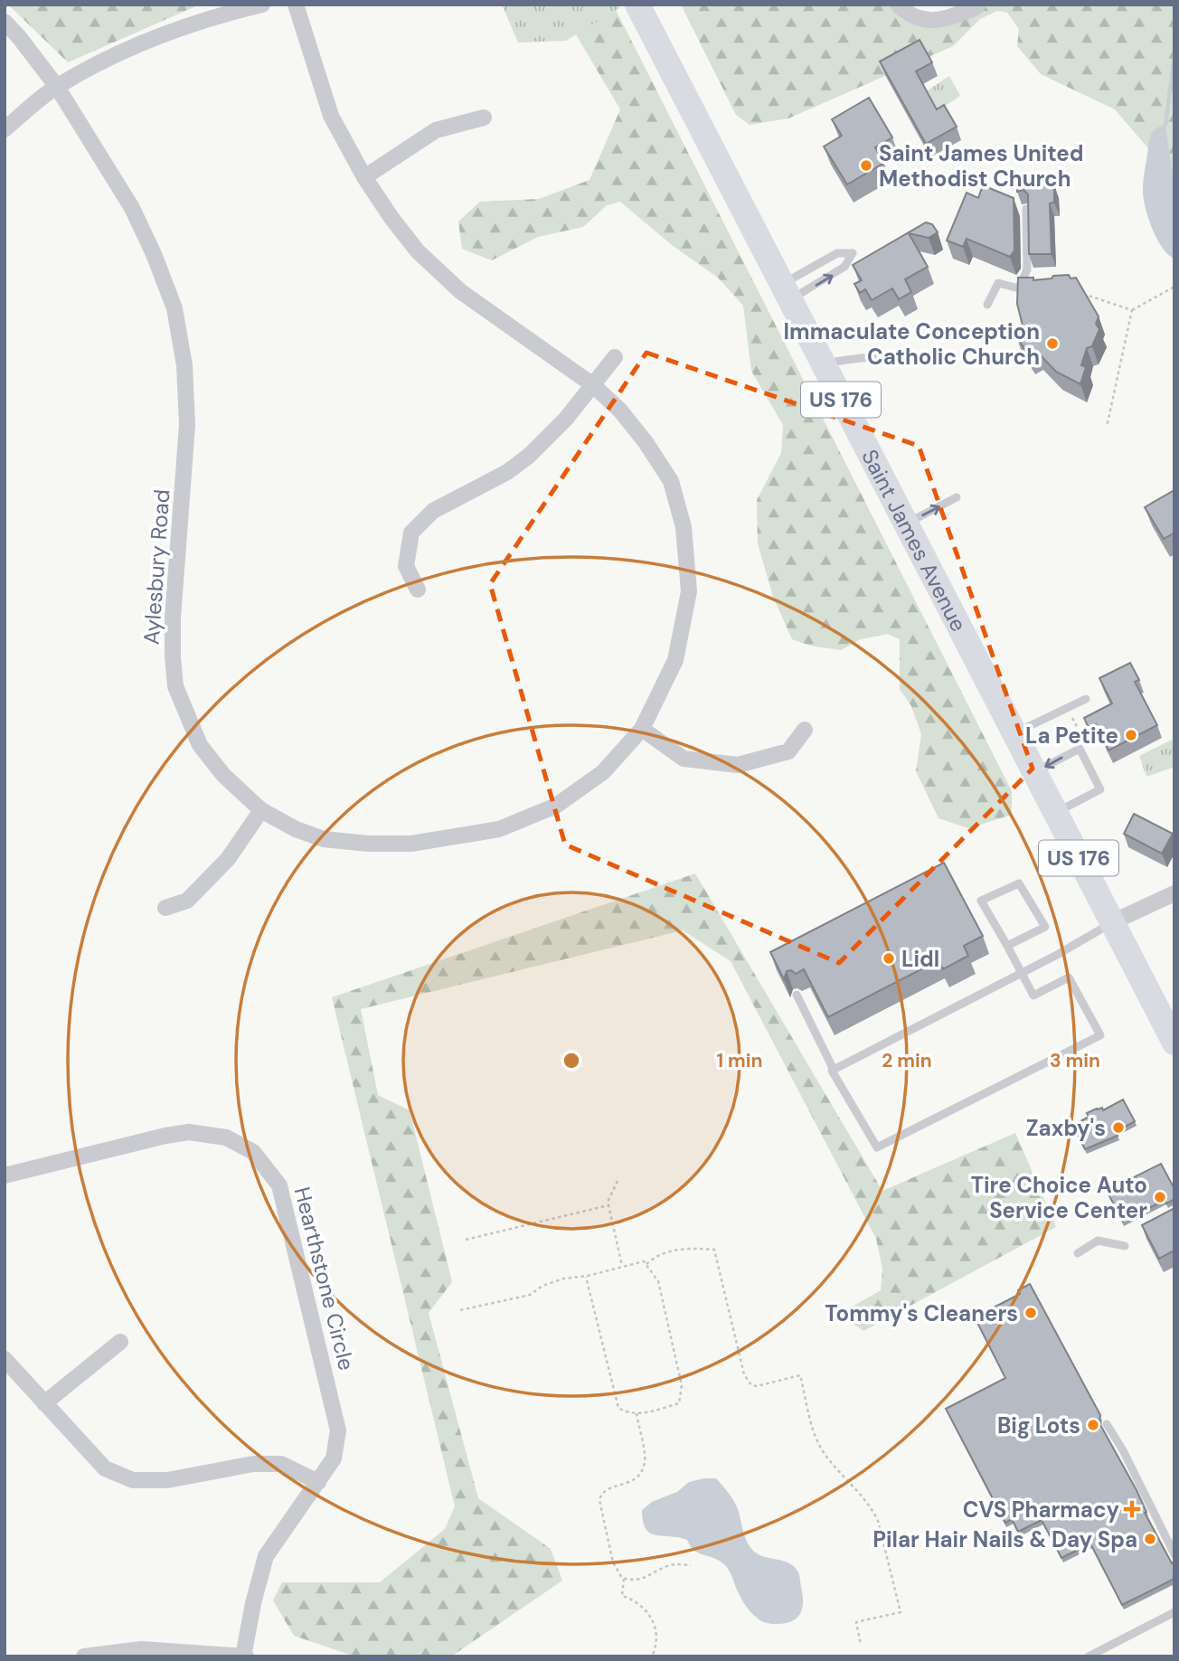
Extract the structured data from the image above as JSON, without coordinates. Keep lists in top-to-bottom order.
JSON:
{
  "streets": {
    "main road": ["US 176", "Saint James Avenue"],
    "street": ["Aylesbury Road", "Hearthstone Circle"]
  },
  "places": {
    "other": [
      "Saint James United Methodist Church",
      "Immaculate Conception Catholic Church",
      "La Petite",
      "Lidl",
      "Zaxby's",
      "Tire Choice Auto Service Center",
      "Tommy's Cleaners",
      "Big Lots",
      "Pilar Hair Nails & Day Spa"
    ],
    "health": ["CVS Pharmacy"]
  },
  "rings": ["1 min", "2 min", "3 min"]
}
